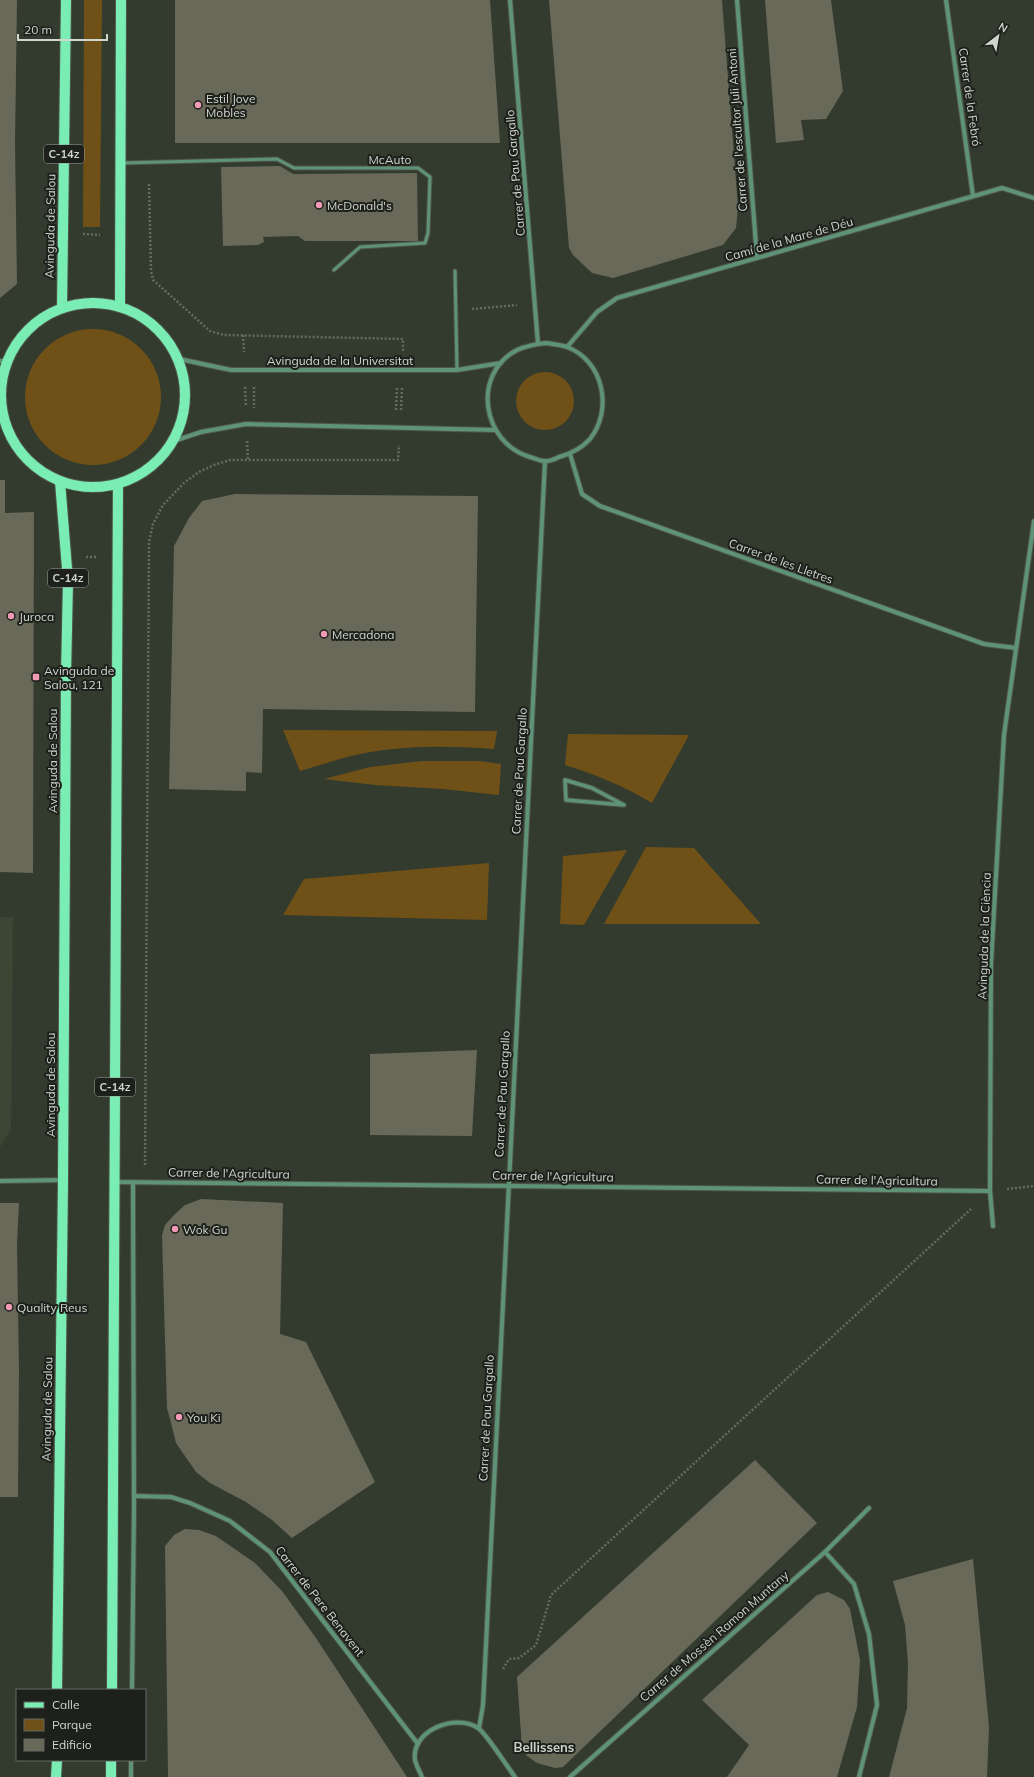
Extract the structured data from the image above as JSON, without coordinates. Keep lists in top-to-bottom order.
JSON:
{
  "streets": {
    "main road": ["C-14z", "Avinguda de Salou"],
    "street": [
      "Carrer de la Febró",
      "Carrer de l'escultor Juli Antoni",
      "Carrer de Pau Gargallo",
      "Camí de la Mare de Déu",
      "Avinguda de la Universitat",
      "Carrer de les Lletres",
      "Avinguda de la Ciència",
      "Carrer de l'Agricultura",
      "Carrer de Pere Benavent",
      "Carrer de Mossèn Ramon Muntany"
    ],
    "lane": ["McAuto"]
  },
  "crossings": [
    ["Carrer de la Febró", "Camí de la Mare de Déu"],
    ["Carrer de l'escultor Juli Antoni", "Camí de la Mare de Déu"],
    ["C-14z", "Carrer de l'Agricultura"],
    ["Carrer de Pau Gargallo", "Camí de la Mare de Déu"],
    ["Carrer de Pau Gargallo", "Avinguda de la Universitat"],
    ["Carrer de Pau Gargallo", "Carrer de les Lletres"],
    ["Carrer de Pau Gargallo", "Carrer de l'Agricultura"],
    ["Camí de la Mare de Déu", "Avinguda de la Universitat"],
    ["Camí de la Mare de Déu", "Carrer de les Lletres"],
    ["Avinguda de la Universitat", "Carrer de les Lletres"],
    ["Carrer de les Lletres", "Avinguda de la Ciència"],
    ["Avinguda de la Ciència", "Carrer de l'Agricultura"]
  ],
  "districts": ["Bellissens"],
  "places": {
    "other": [
      "Estil Jove Mobles",
      "McDonald's",
      "Juroca",
      "Mercadona",
      "Wok Gu",
      "Quality Reus",
      "You Ki"
    ],
    "transit": ["Avinguda de Salou, 121"]
  },
  "legend": ["Calle", "Parque", "Edificio"],
  "scale_bar": "20 m",
  "north": "top right"
}
